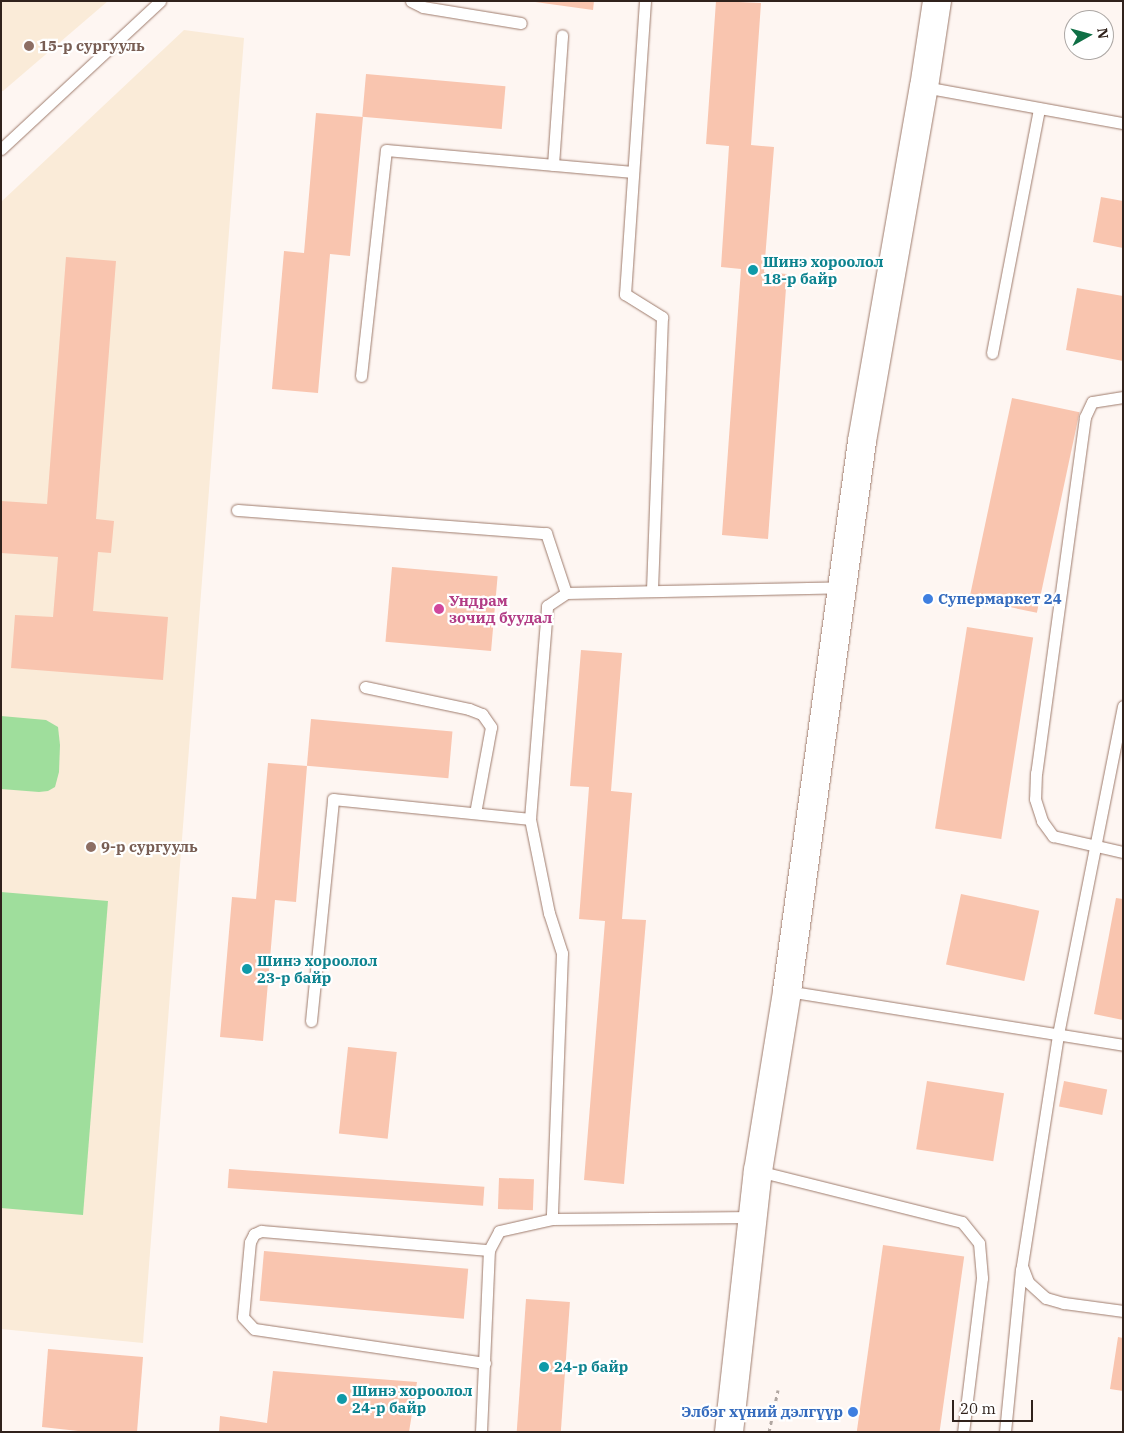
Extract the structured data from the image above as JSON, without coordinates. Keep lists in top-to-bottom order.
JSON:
{
  "places": [
    "15-р сургууль",
    "Шинэ хороолол 18-р байр",
    "Супермаркет 24",
    "Ундрам зочид буудал",
    "9-р сургууль",
    "Шинэ хороолол 23-р байр",
    "24-р байр",
    "Шинэ хороолол 24-р байр",
    "Элбэг хүний дэлгүүр"
  ],
  "scale_bar": "20 m",
  "north": "right"
}
